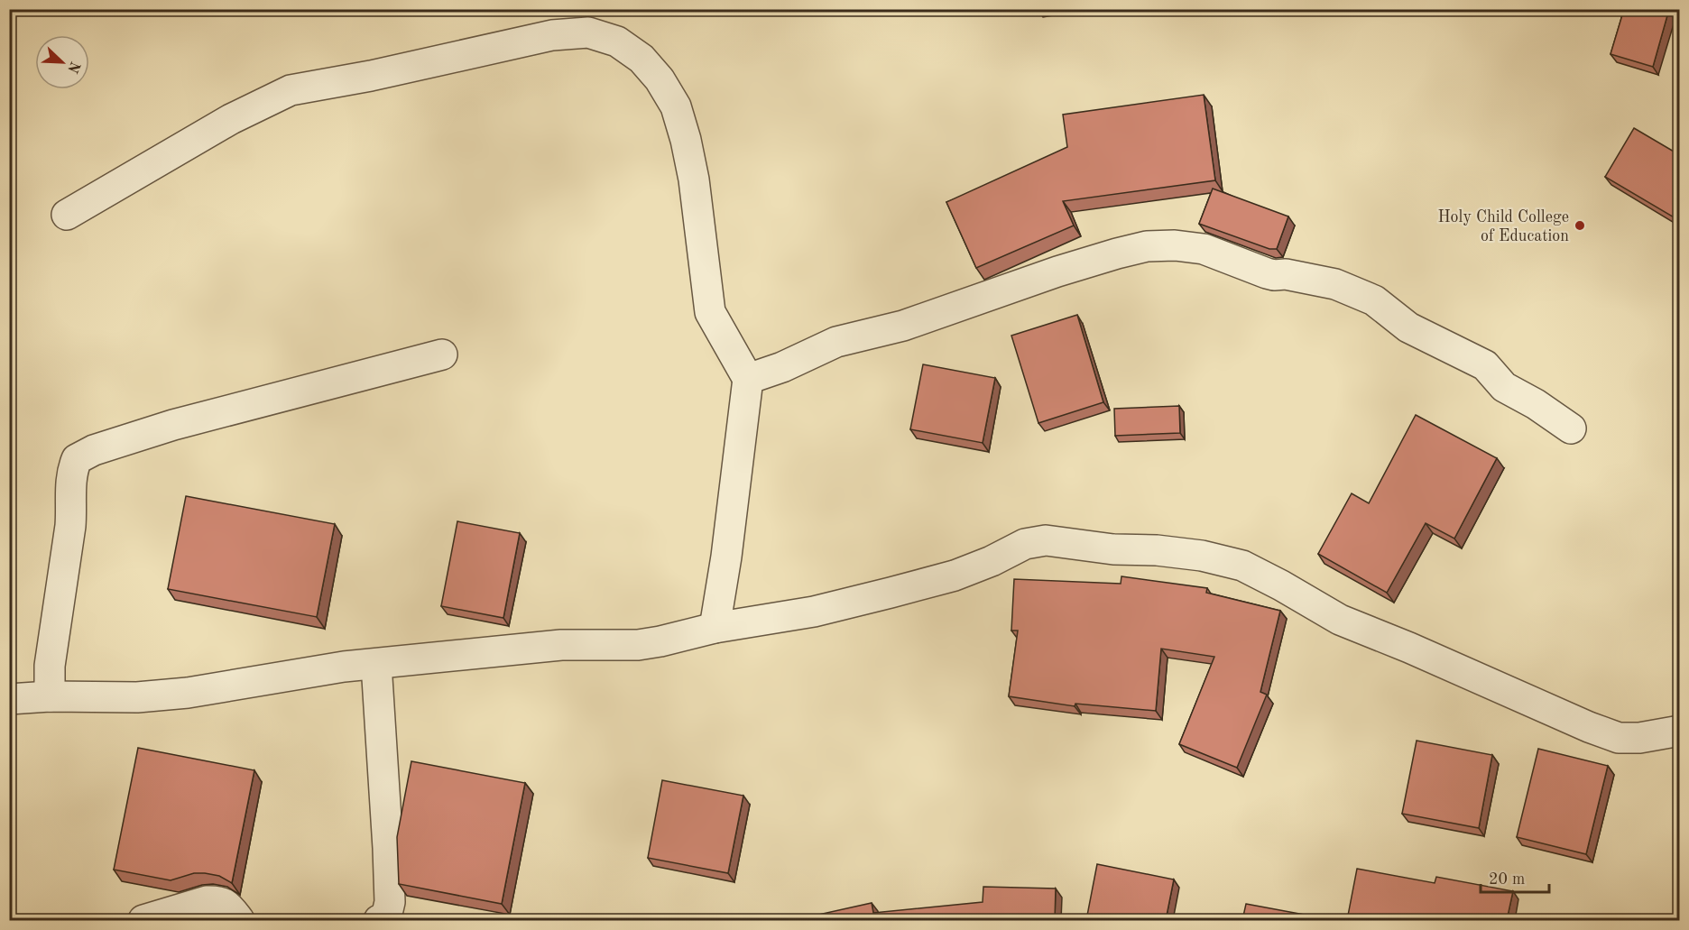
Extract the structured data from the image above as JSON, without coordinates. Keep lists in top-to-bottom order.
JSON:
{
  "places": ["Holy Child College of Education"],
  "scale_bar": "20 m",
  "north": "bottom right"
}
